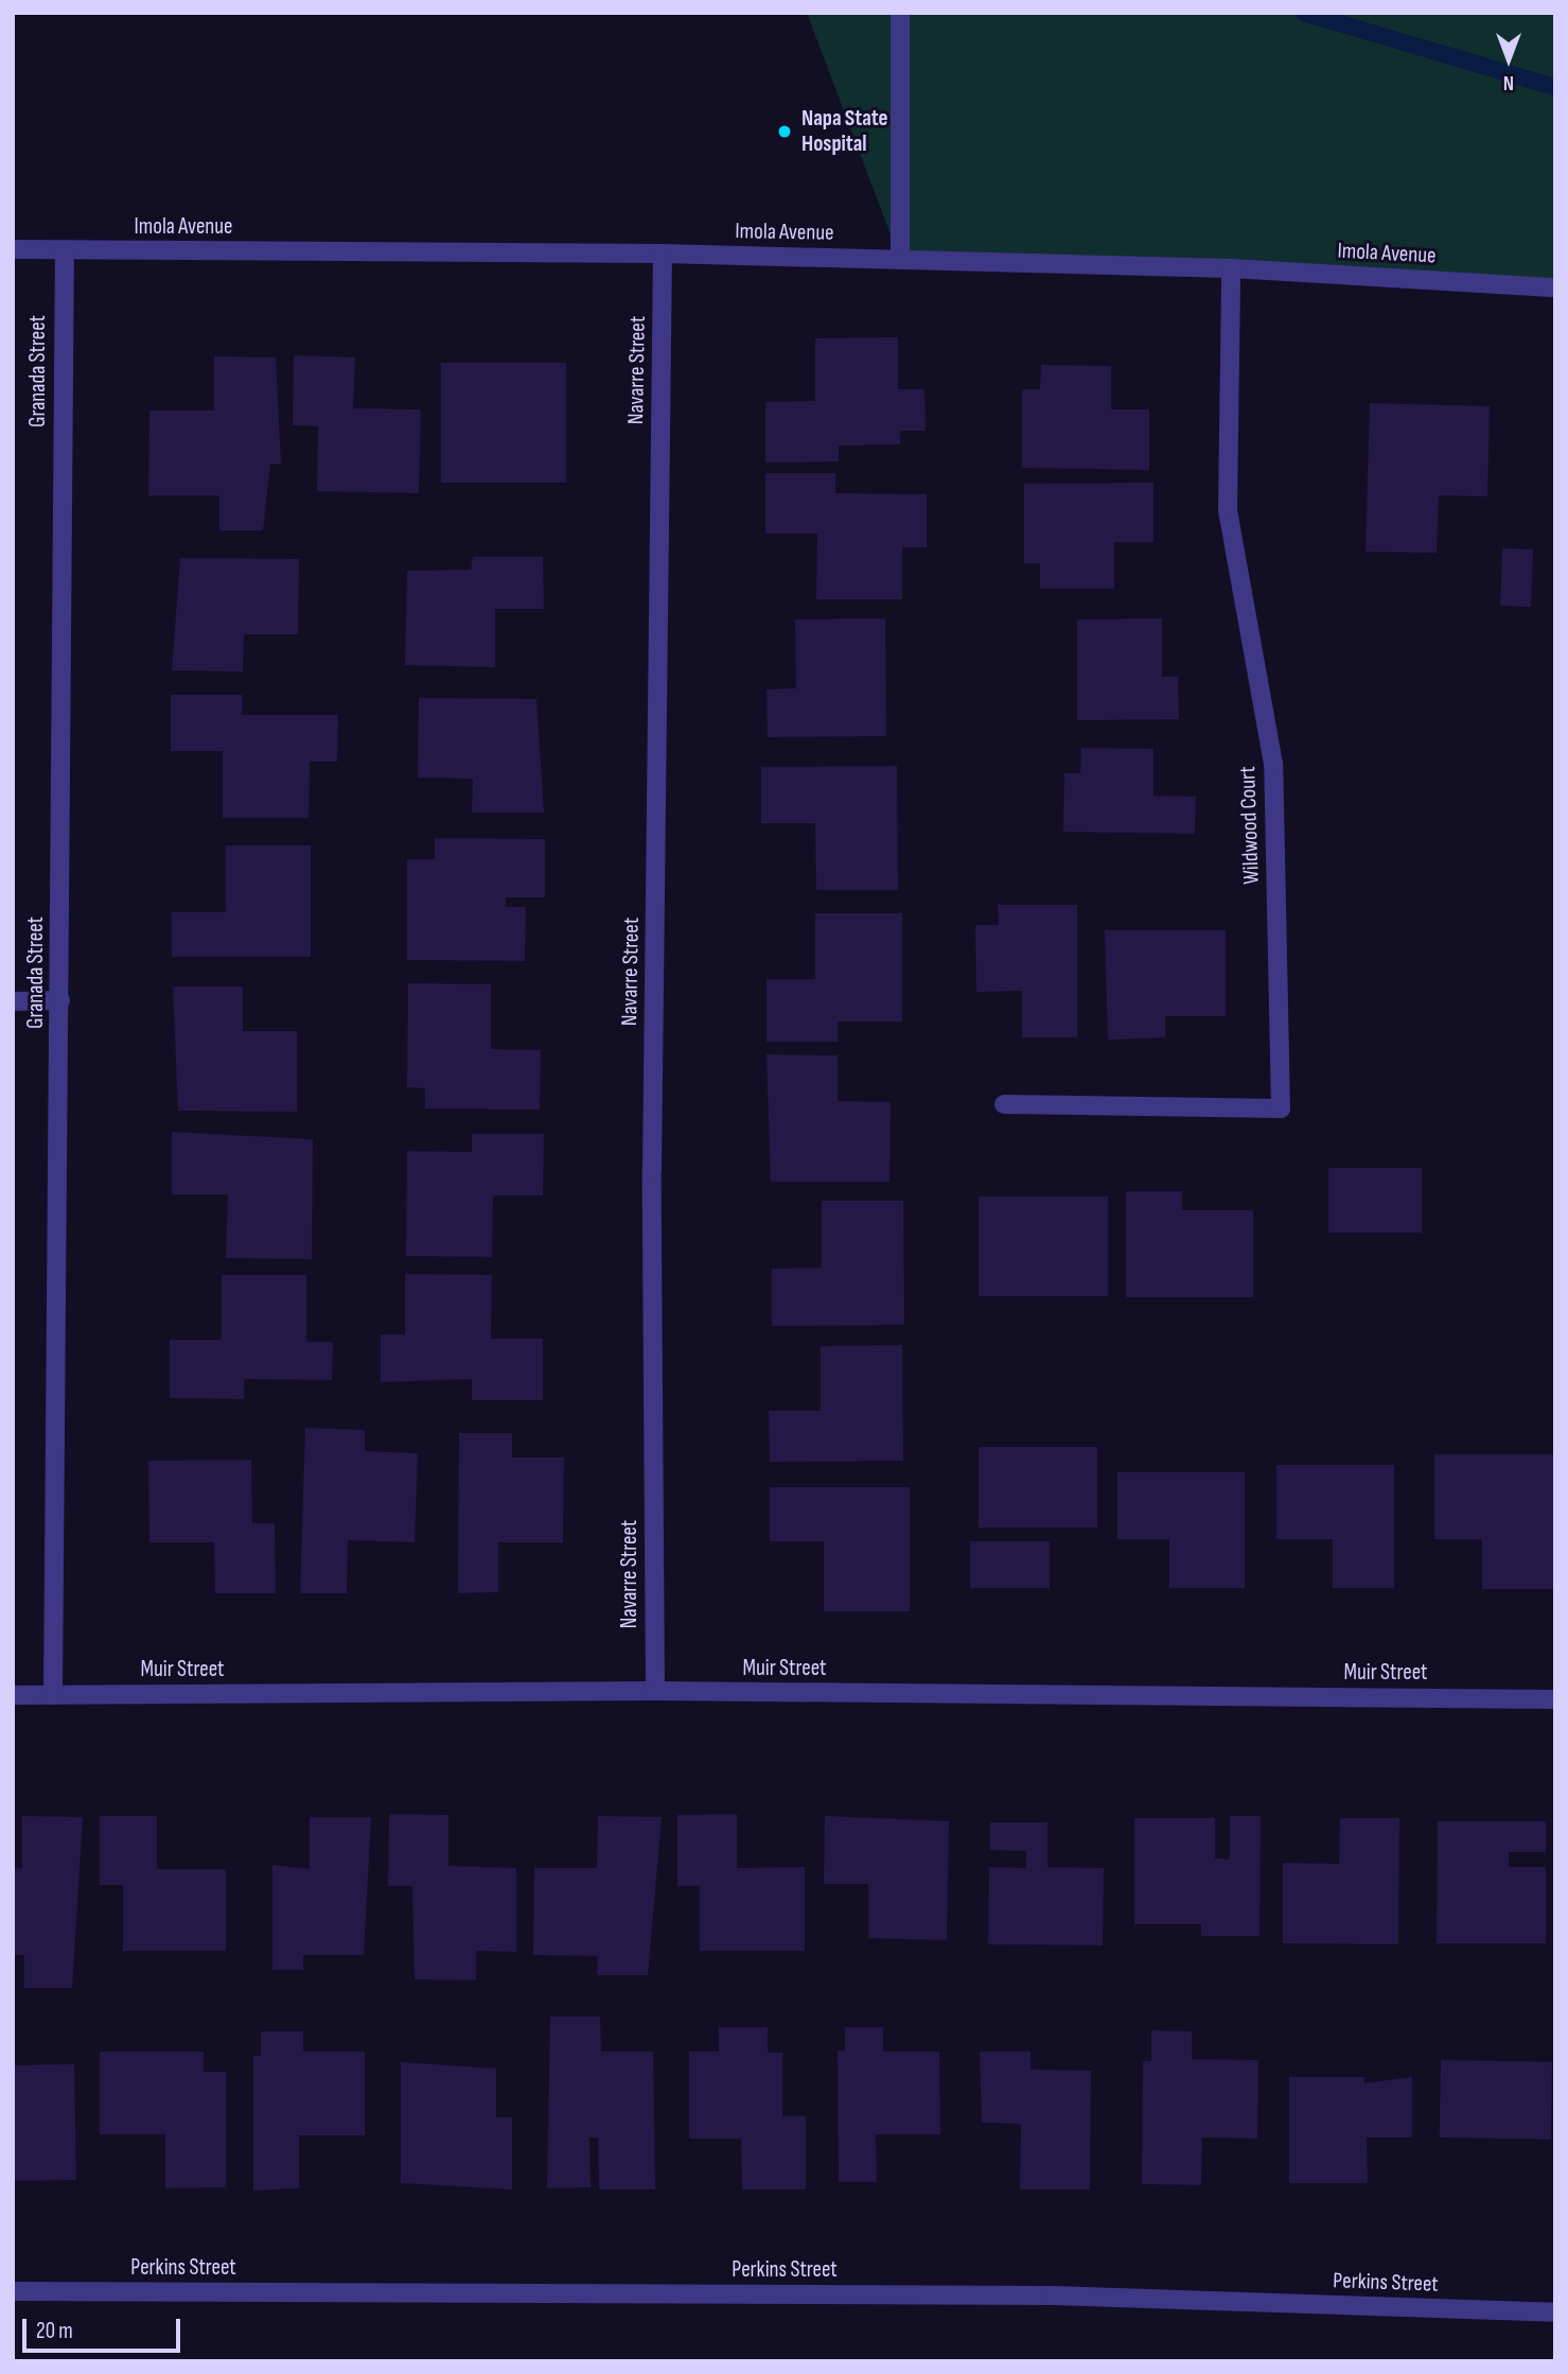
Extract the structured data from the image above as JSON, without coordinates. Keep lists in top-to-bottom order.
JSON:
{
  "streets": {
    "street": [
      "Imola Avenue",
      "Navarre Street",
      "Granada Street",
      "Wildwood Court",
      "Muir Street",
      "Perkins Street"
    ]
  },
  "crossings": [
    ["Imola Avenue", "Navarre Street"],
    ["Imola Avenue", "Granada Street"],
    ["Imola Avenue", "Wildwood Court"],
    ["Navarre Street", "Muir Street"],
    ["Granada Street", "Muir Street"]
  ],
  "places": ["Napa State Hospital"],
  "scale_bar": "20 m",
  "north": "bottom"
}
